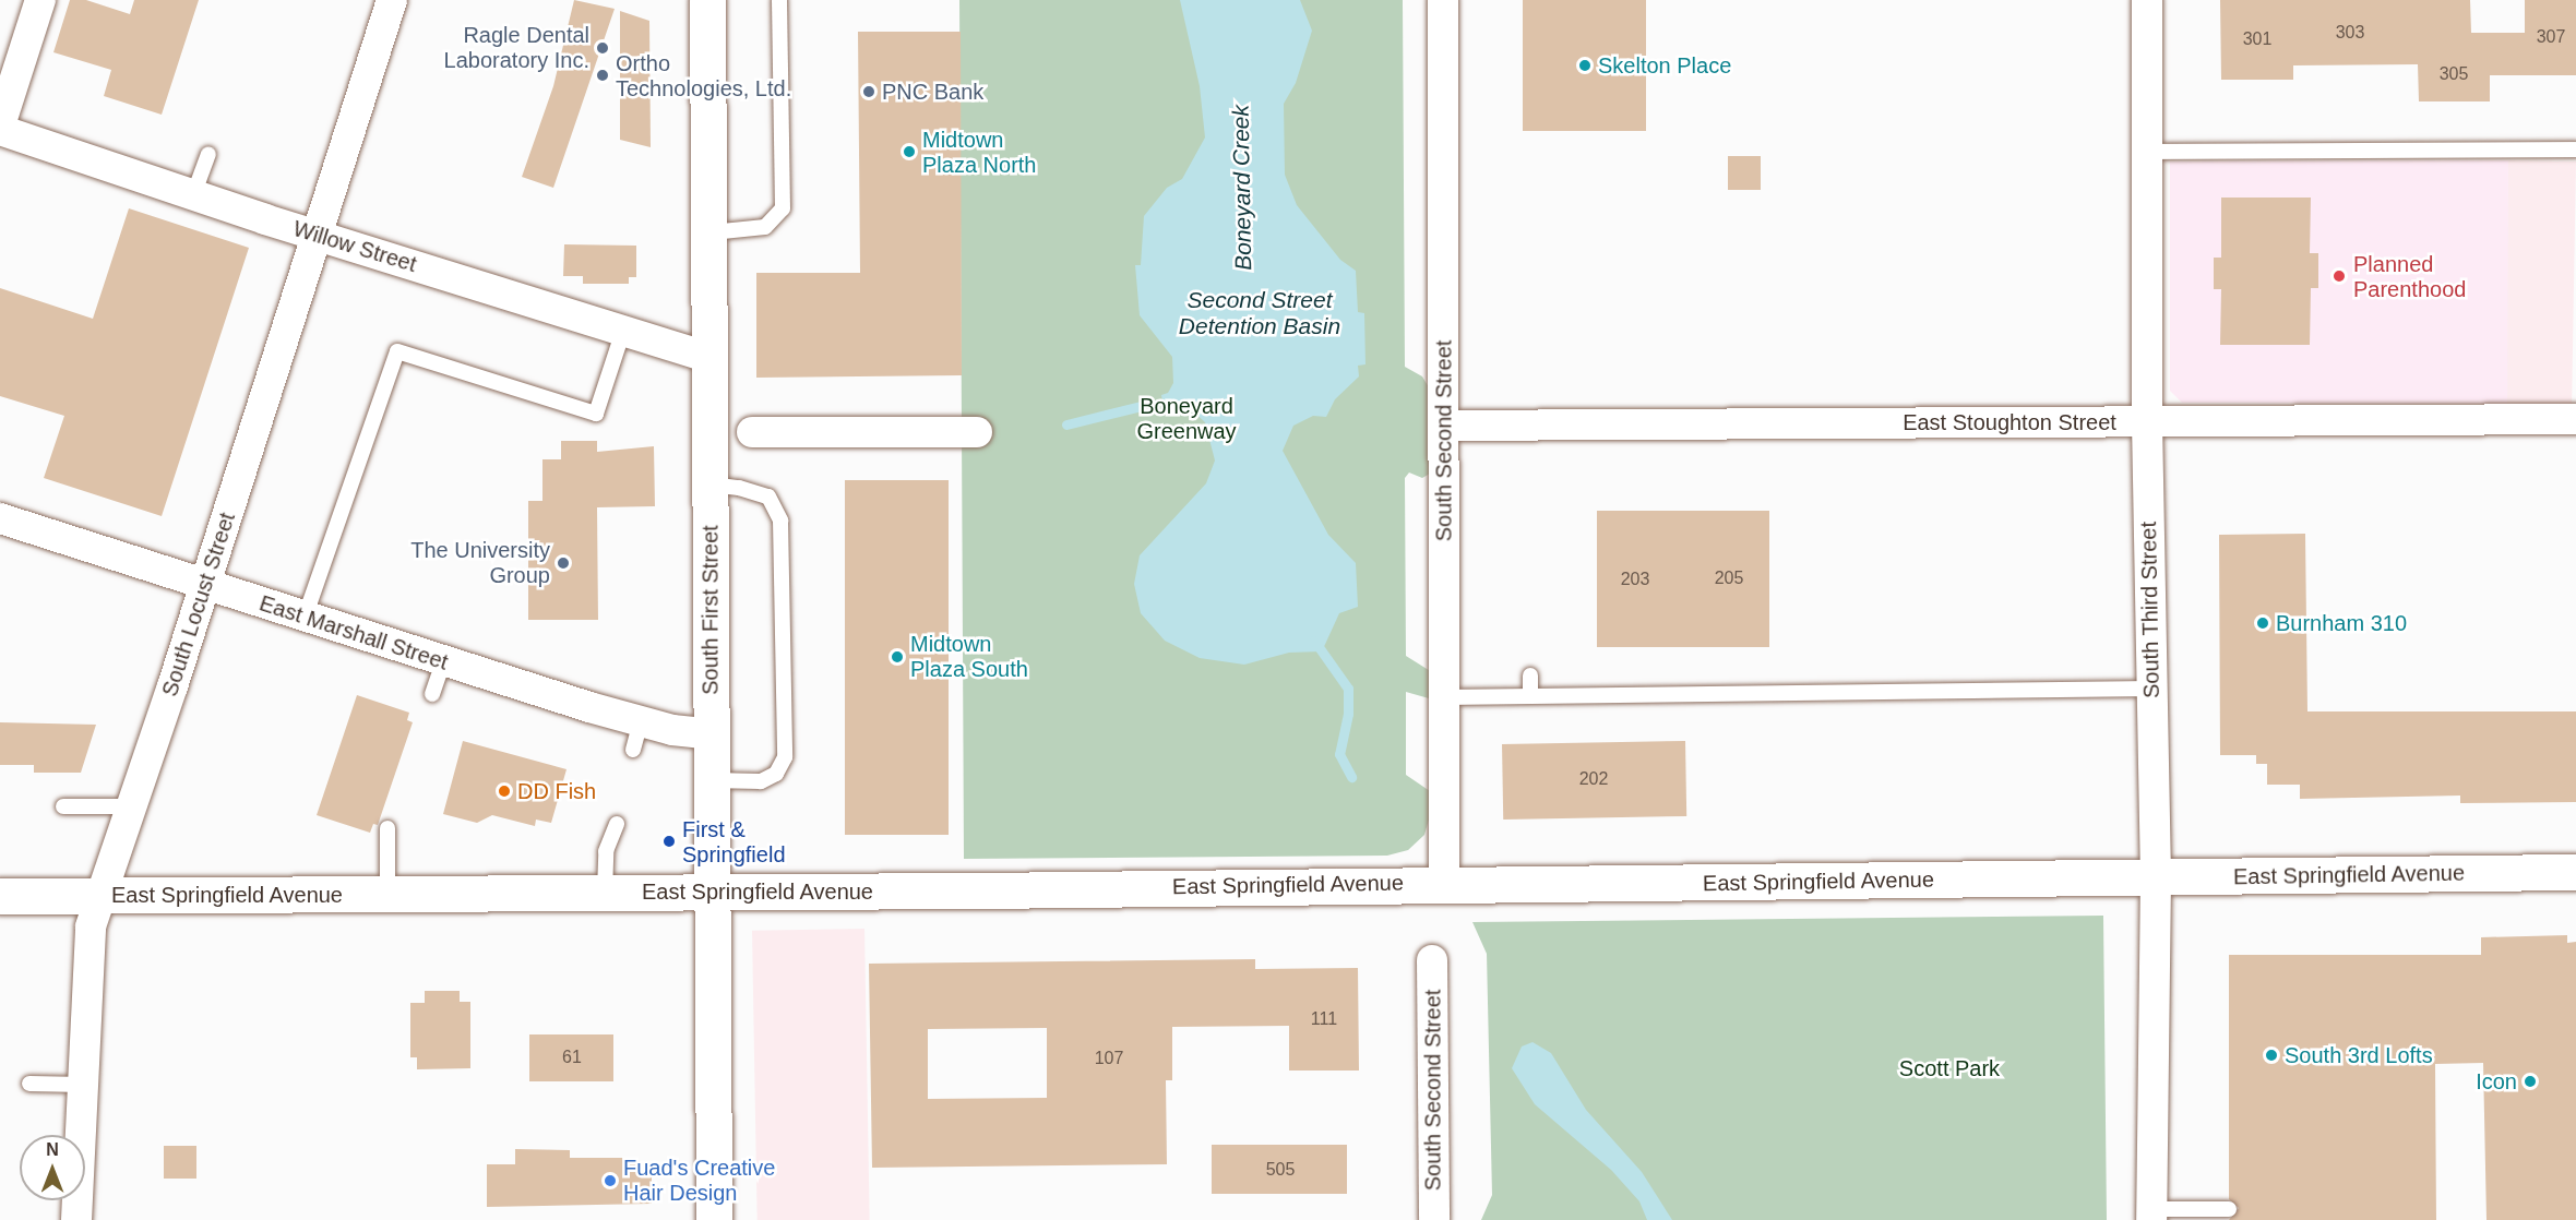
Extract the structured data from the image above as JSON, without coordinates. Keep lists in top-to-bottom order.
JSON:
{
  "streets": {
    "main road": ["South First Street", "East Springfield Avenue"],
    "street": [
      "Willow Street",
      "East Stoughton Street",
      "South Second Street",
      "South Locust Street",
      "South Third Street",
      "East Marshall Street"
    ]
  },
  "crossings": [
    ["Willow Street", "South Locust Street"],
    ["Willow Street", "South First Street"],
    ["East Stoughton Street", "South Second Street"],
    ["East Stoughton Street", "South Third Street"],
    ["South Second Street", "East Springfield Avenue"],
    ["South Locust Street", "East Marshall Street"],
    ["South Locust Street", "East Springfield Avenue"],
    ["South First Street", "East Marshall Street"],
    ["South First Street", "East Springfield Avenue"],
    ["South Third Street", "East Springfield Avenue"]
  ],
  "water": ["Boneyard Creek", "Second Street Detention Basin"],
  "parks": ["Boneyard Greenway", "Scott Park"],
  "places": [
    "Ragle Dental Laboratory Inc.",
    "Skelton Place",
    "Ortho Technologies, Ltd.",
    "PNC Bank",
    "Midtown Plaza North",
    "Planned Parenthood",
    "The University Group",
    "Burnham 310",
    "Midtown Plaza South",
    "DD Fish",
    "First & Springfield",
    "South 3rd Lofts",
    "Icon",
    "Fuad's Creative Hair Design"
  ],
  "house_numbers": [
    "303",
    "307",
    "301",
    "305",
    "205",
    "203",
    "202",
    "111",
    "61",
    "107",
    "505"
  ],
  "north": "top"
}
